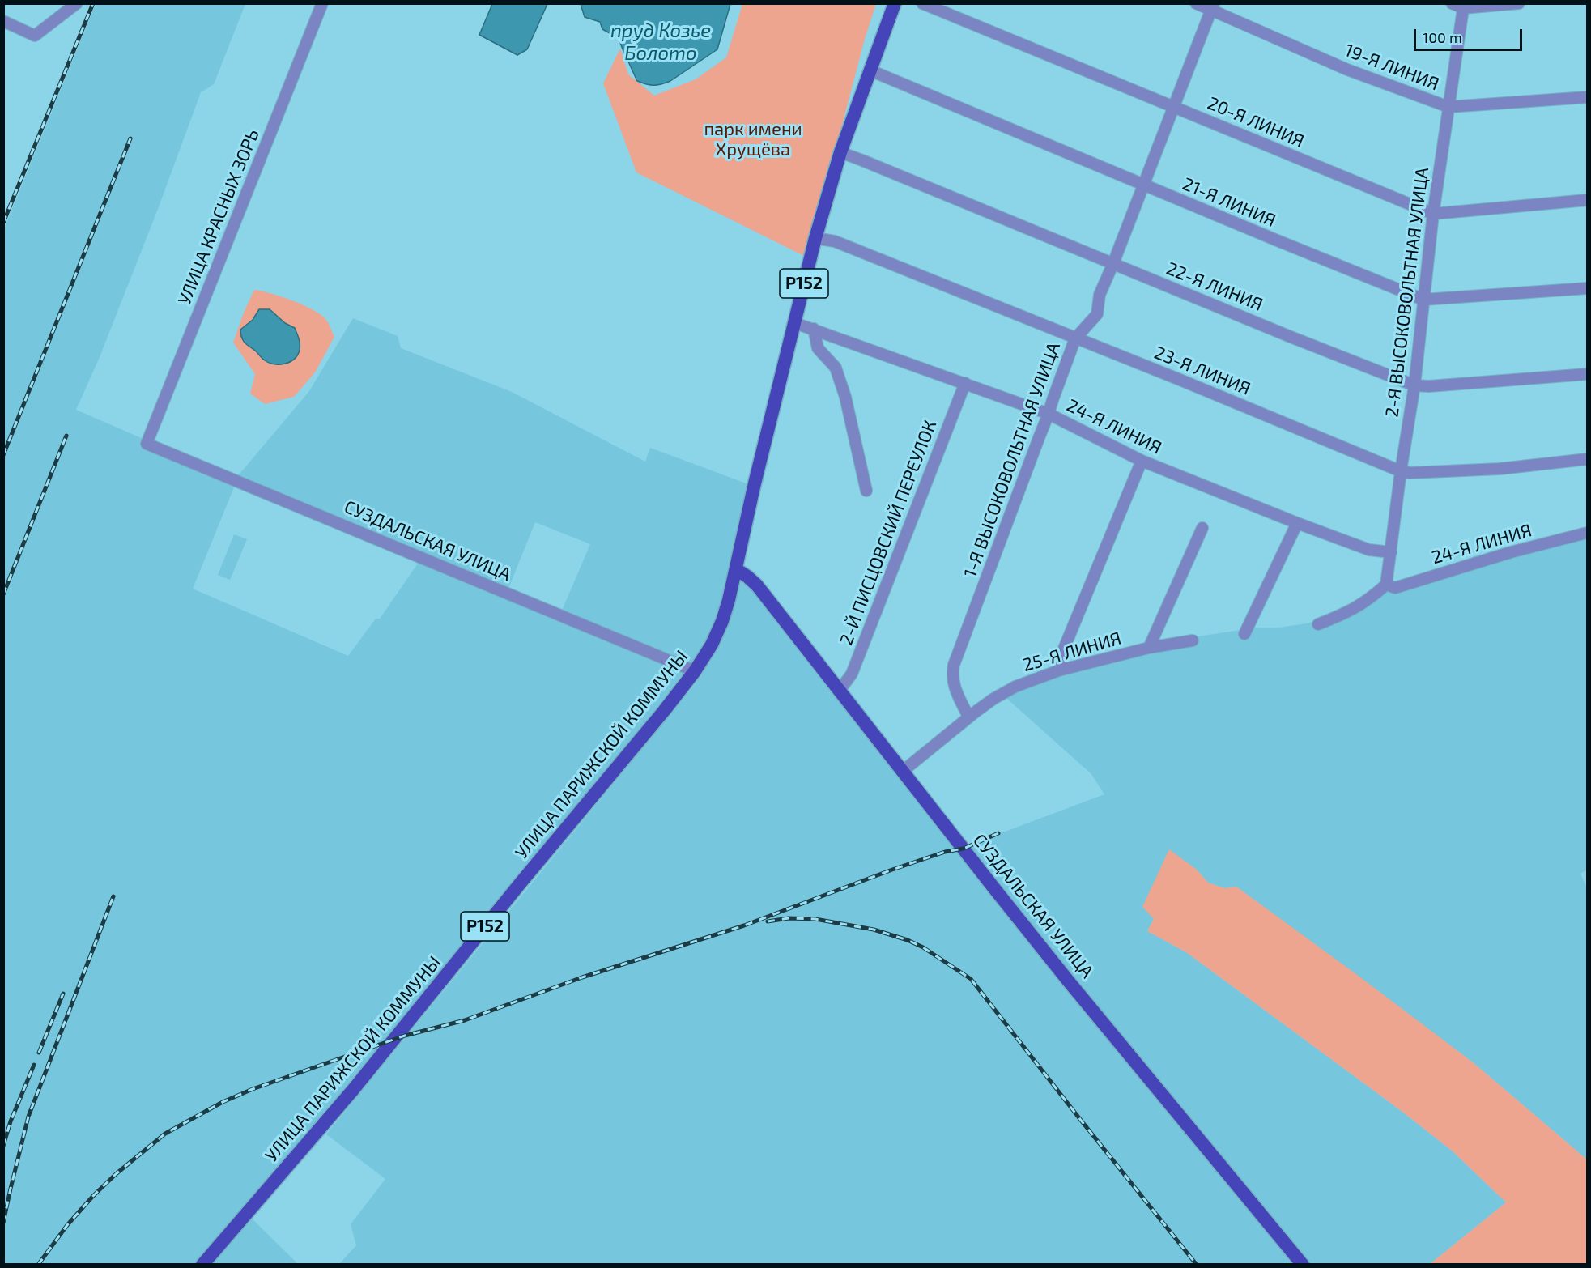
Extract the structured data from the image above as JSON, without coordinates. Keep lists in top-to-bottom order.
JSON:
{
  "streets": {
    "main road": ["Р152", "СУЗДАЛЬСКАЯ УЛИЦА", "УЛИЦА ПАРИЖСКОЙ КОММУНЫ"],
    "street": [
      "19-Я ЛИНИЯ",
      "20-Я ЛИНИЯ",
      "21-Я ЛИНИЯ",
      "УЛИЦА КРАСНЫХ ЗОРЬ",
      "22-Я ЛИНИЯ",
      "2-Я ВЫСОКОВОЛЬТНАЯ УЛИЦА",
      "23-Я ЛИНИЯ",
      "24-Я ЛИНИЯ",
      "1-Я ВЫСОКОВОЛЬТНАЯ УЛИЦА",
      "2-Й ПИСЦОВСКИЙ ПЕРЕУЛОК",
      "25-Я ЛИНИЯ"
    ]
  },
  "crossings": [
    ["19-Я ЛИНИЯ", "2-Я ВЫСОКОВОЛЬТНАЯ УЛИЦА"],
    ["19-Я ЛИНИЯ", "1-Я ВЫСОКОВОЛЬТНАЯ УЛИЦА"],
    ["20-Я ЛИНИЯ", "2-Я ВЫСОКОВОЛЬТНАЯ УЛИЦА"],
    ["20-Я ЛИНИЯ", "1-Я ВЫСОКОВОЛЬТНАЯ УЛИЦА"],
    ["21-Я ЛИНИЯ", "2-Я ВЫСОКОВОЛЬТНАЯ УЛИЦА"],
    ["21-Я ЛИНИЯ", "1-Я ВЫСОКОВОЛЬТНАЯ УЛИЦА"],
    ["21-Я ЛИНИЯ", "УЛИЦА ПАРИЖСКОЙ КОММУНЫ"],
    ["УЛИЦА КРАСНЫХ ЗОРЬ", "СУЗДАЛЬСКАЯ УЛИЦА"],
    ["22-Я ЛИНИЯ", "2-Я ВЫСОКОВОЛЬТНАЯ УЛИЦА"],
    ["22-Я ЛИНИЯ", "1-Я ВЫСОКОВОЛЬТНАЯ УЛИЦА"],
    ["22-Я ЛИНИЯ", "УЛИЦА ПАРИЖСКОЙ КОММУНЫ"],
    ["2-Я ВЫСОКОВОЛЬТНАЯ УЛИЦА", "23-Я ЛИНИЯ"],
    ["2-Я ВЫСОКОВОЛЬТНАЯ УЛИЦА", "24-Я ЛИНИЯ"],
    ["23-Я ЛИНИЯ", "1-Я ВЫСОКОВОЛЬТНАЯ УЛИЦА"],
    ["23-Я ЛИНИЯ", "УЛИЦА ПАРИЖСКОЙ КОММУНЫ"],
    ["24-Я ЛИНИЯ", "1-Я ВЫСОКОВОЛЬТНАЯ УЛИЦА"],
    ["24-Я ЛИНИЯ", "2-Й ПИСЦОВСКИЙ ПЕРЕУЛОК"],
    ["24-Я ЛИНИЯ", "УЛИЦА ПАРИЖСКОЙ КОММУНЫ"],
    ["1-Я ВЫСОКОВОЛЬТНАЯ УЛИЦА", "25-Я ЛИНИЯ"],
    ["2-Й ПИСЦОВСКИЙ ПЕРЕУЛОК", "СУЗДАЛЬСКАЯ УЛИЦА"],
    ["СУЗДАЛЬСКАЯ УЛИЦА", "25-Я ЛИНИЯ"],
    ["СУЗДАЛЬСКАЯ УЛИЦА", "УЛИЦА ПАРИЖСКОЙ КОММУНЫ"]
  ],
  "water": ["пруд Козье Болото"],
  "parks": ["парк имени Хрущёва"],
  "scale_bar": "100 m"
}
